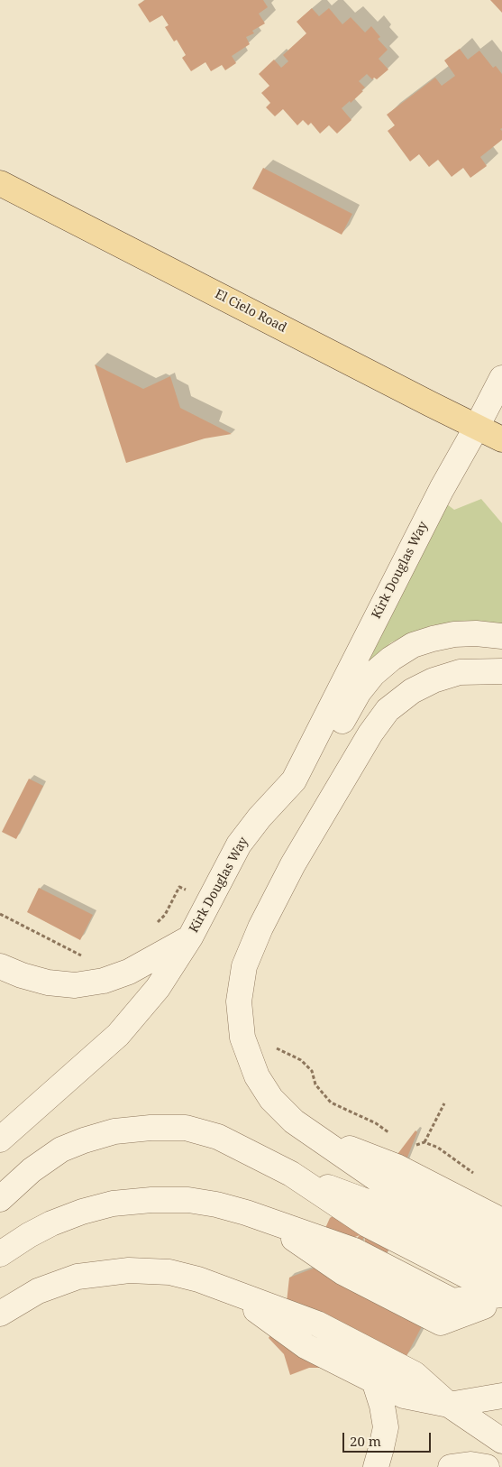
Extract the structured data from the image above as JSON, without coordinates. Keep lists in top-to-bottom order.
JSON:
{
  "streets": {
    "main road": ["El Cielo Road"],
    "street": ["Kirk Douglas Way"]
  },
  "crossings": [
    ["El Cielo Road", "Kirk Douglas Way"]
  ],
  "scale_bar": "20 m"
}
